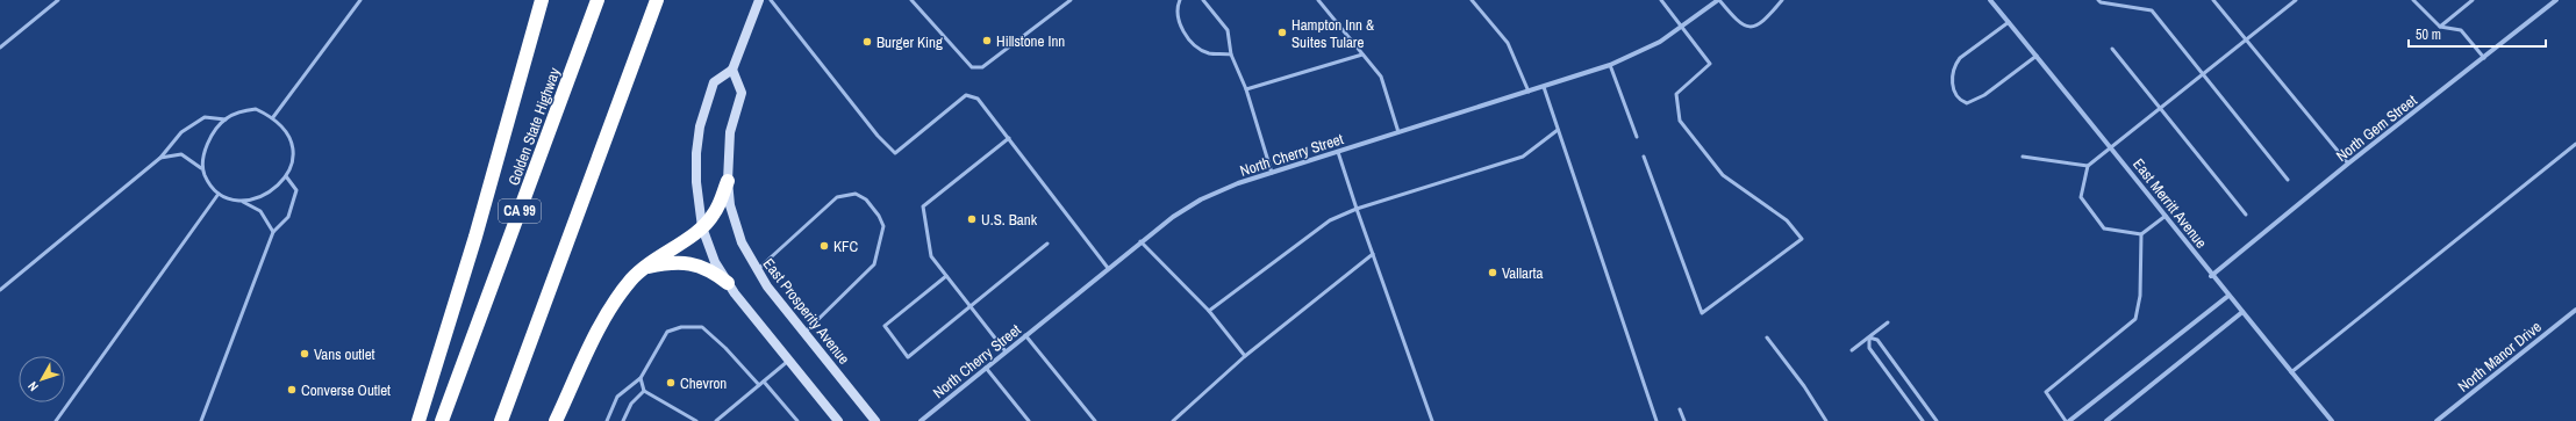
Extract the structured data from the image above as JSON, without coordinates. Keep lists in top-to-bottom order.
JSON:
{
  "streets": {
    "highway": ["Golden State Highway", "CA 99"],
    "main road": ["East Prosperity Avenue"],
    "street": [
      "North Gem Street",
      "North Cherry Street",
      "East Merritt Avenue",
      "North Manor Drive"
    ]
  },
  "crossings": [
    ["North Gem Street", "East Merritt Avenue"]
  ],
  "places": [
    "Hampton Inn & Suites Tulare",
    "Hillstone Inn",
    "Burger King",
    "U.S. Bank",
    "KFC",
    "Vallarta",
    "Vans outlet",
    "Chevron",
    "Converse Outlet"
  ],
  "scale_bar": "50 m",
  "north": "bottom left"
}
